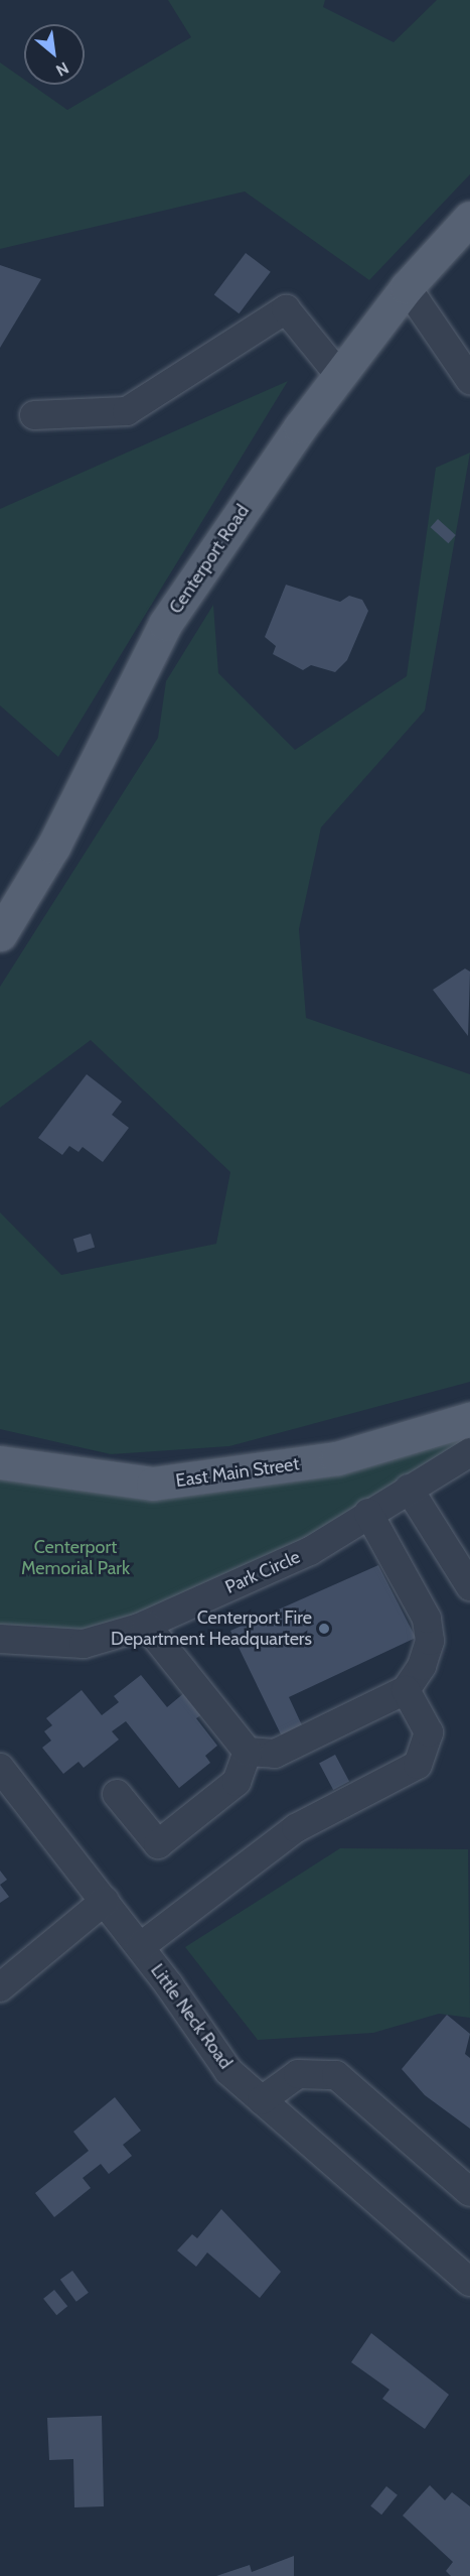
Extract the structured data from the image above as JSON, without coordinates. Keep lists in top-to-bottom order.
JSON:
{
  "streets": {
    "main road": ["Centerport Road", "East Main Street"],
    "street": ["Park Circle", "Little Neck Road"]
  },
  "parks": ["Centerport Memorial Park"],
  "places": ["Centerport Fire Department Headquarters"],
  "north": "bottom right"
}
